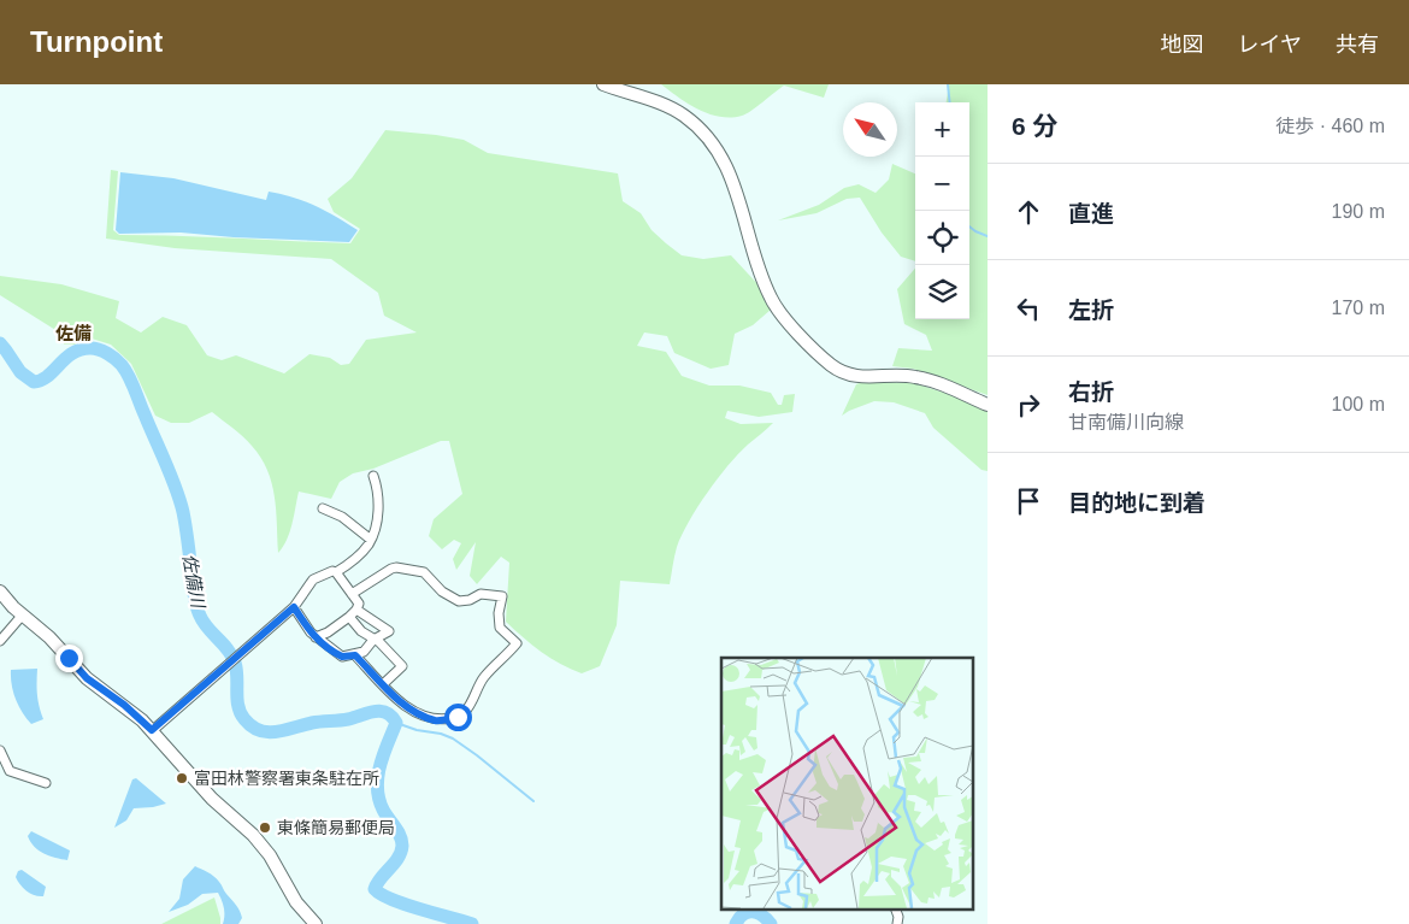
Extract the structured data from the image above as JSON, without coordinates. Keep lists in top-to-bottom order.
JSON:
{
  "districts": ["佐備"],
  "water": ["佐備川"],
  "places": ["富田林警察署東条駐在所", "東條簡易郵便局"],
  "north": "top left",
  "page": {
    "header": "Turnpoint",
    "nav": ["地図", "レイヤ", "共有"],
    "heading": ["6 分", "徒歩 · 460 m"],
    "map_buttons": ["+", "−"],
    "list": [
      ["直進", "190 m"],
      ["左折", "170 m"],
      ["右折", "甘南備川向線", "100 m"],
      "目的地に到着"
    ]
  }
}
